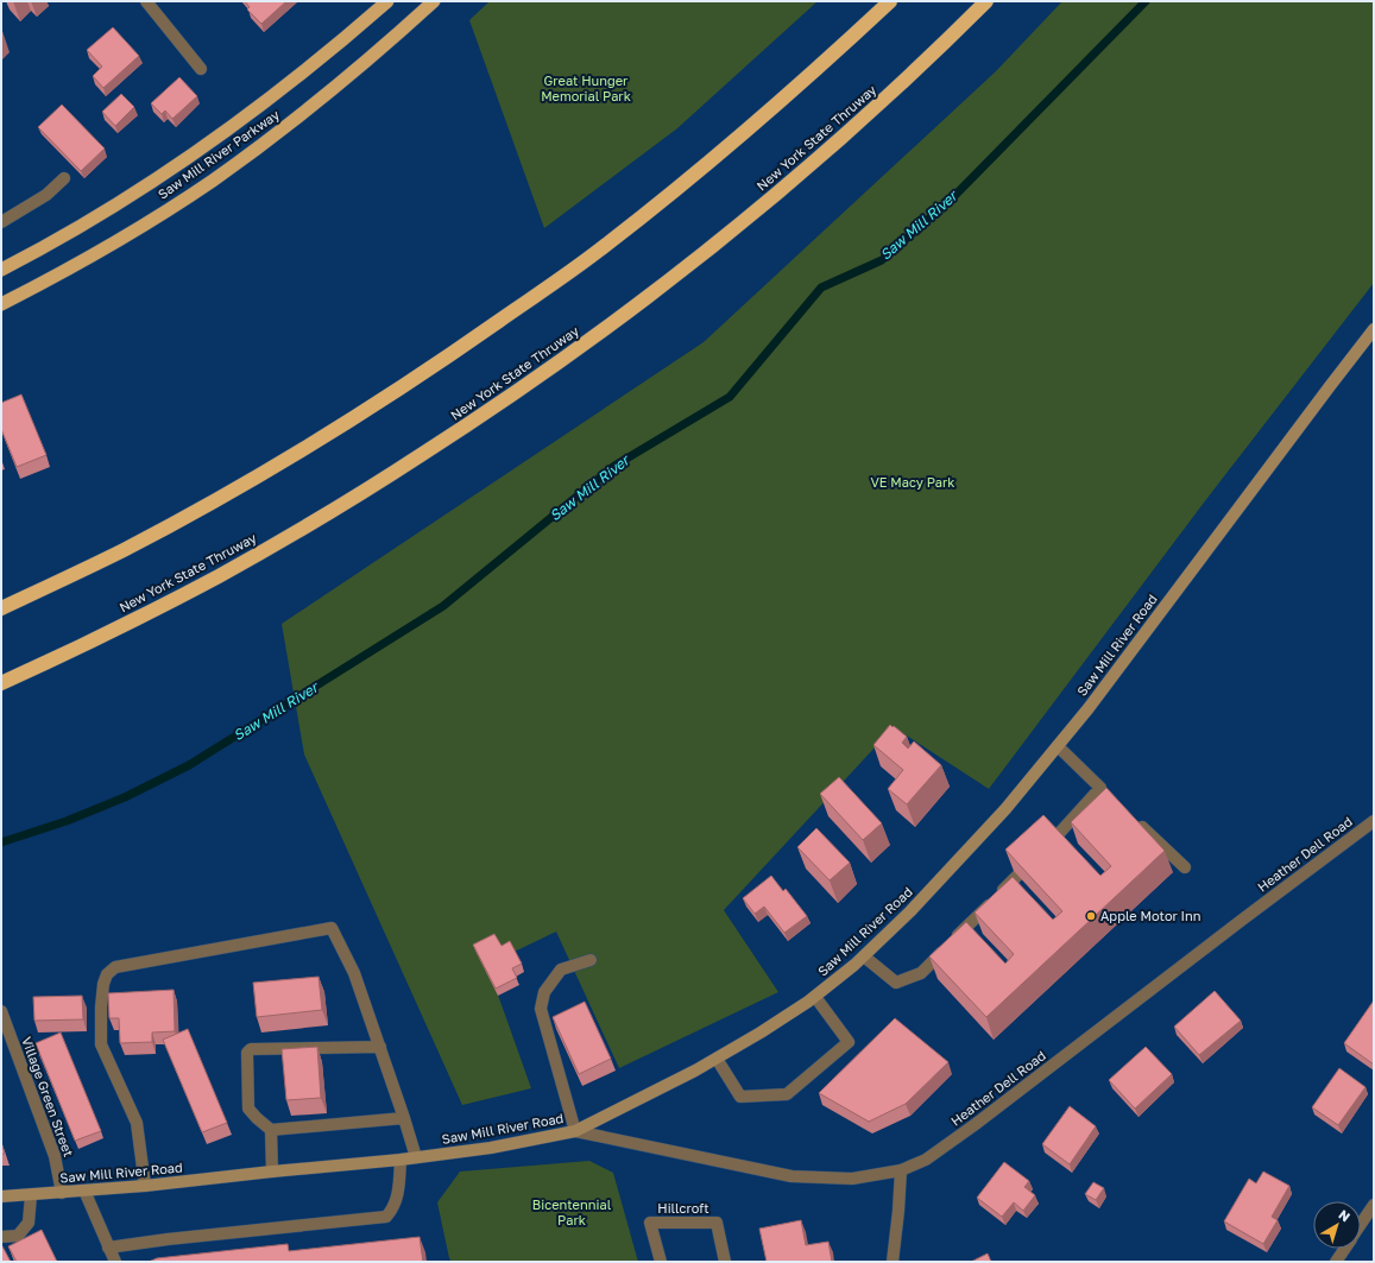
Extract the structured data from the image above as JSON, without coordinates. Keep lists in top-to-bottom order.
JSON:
{
  "streets": {
    "highway": ["New York State Thruway", "Saw Mill River Parkway"],
    "main road": ["Saw Mill River Road"],
    "street": ["Heather Dell Road", "Village Green Street", "Hillcroft"]
  },
  "crossings": [
    ["Saw Mill River Road", "Heather Dell Road"],
    ["Saw Mill River Road", "Village Green Street"]
  ],
  "water": ["Saw Mill River"],
  "parks": ["Great Hunger Memorial Park", "VE Macy Park", "Bicentennial Park"],
  "places": ["Apple Motor Inn"],
  "north": "top right"
}
